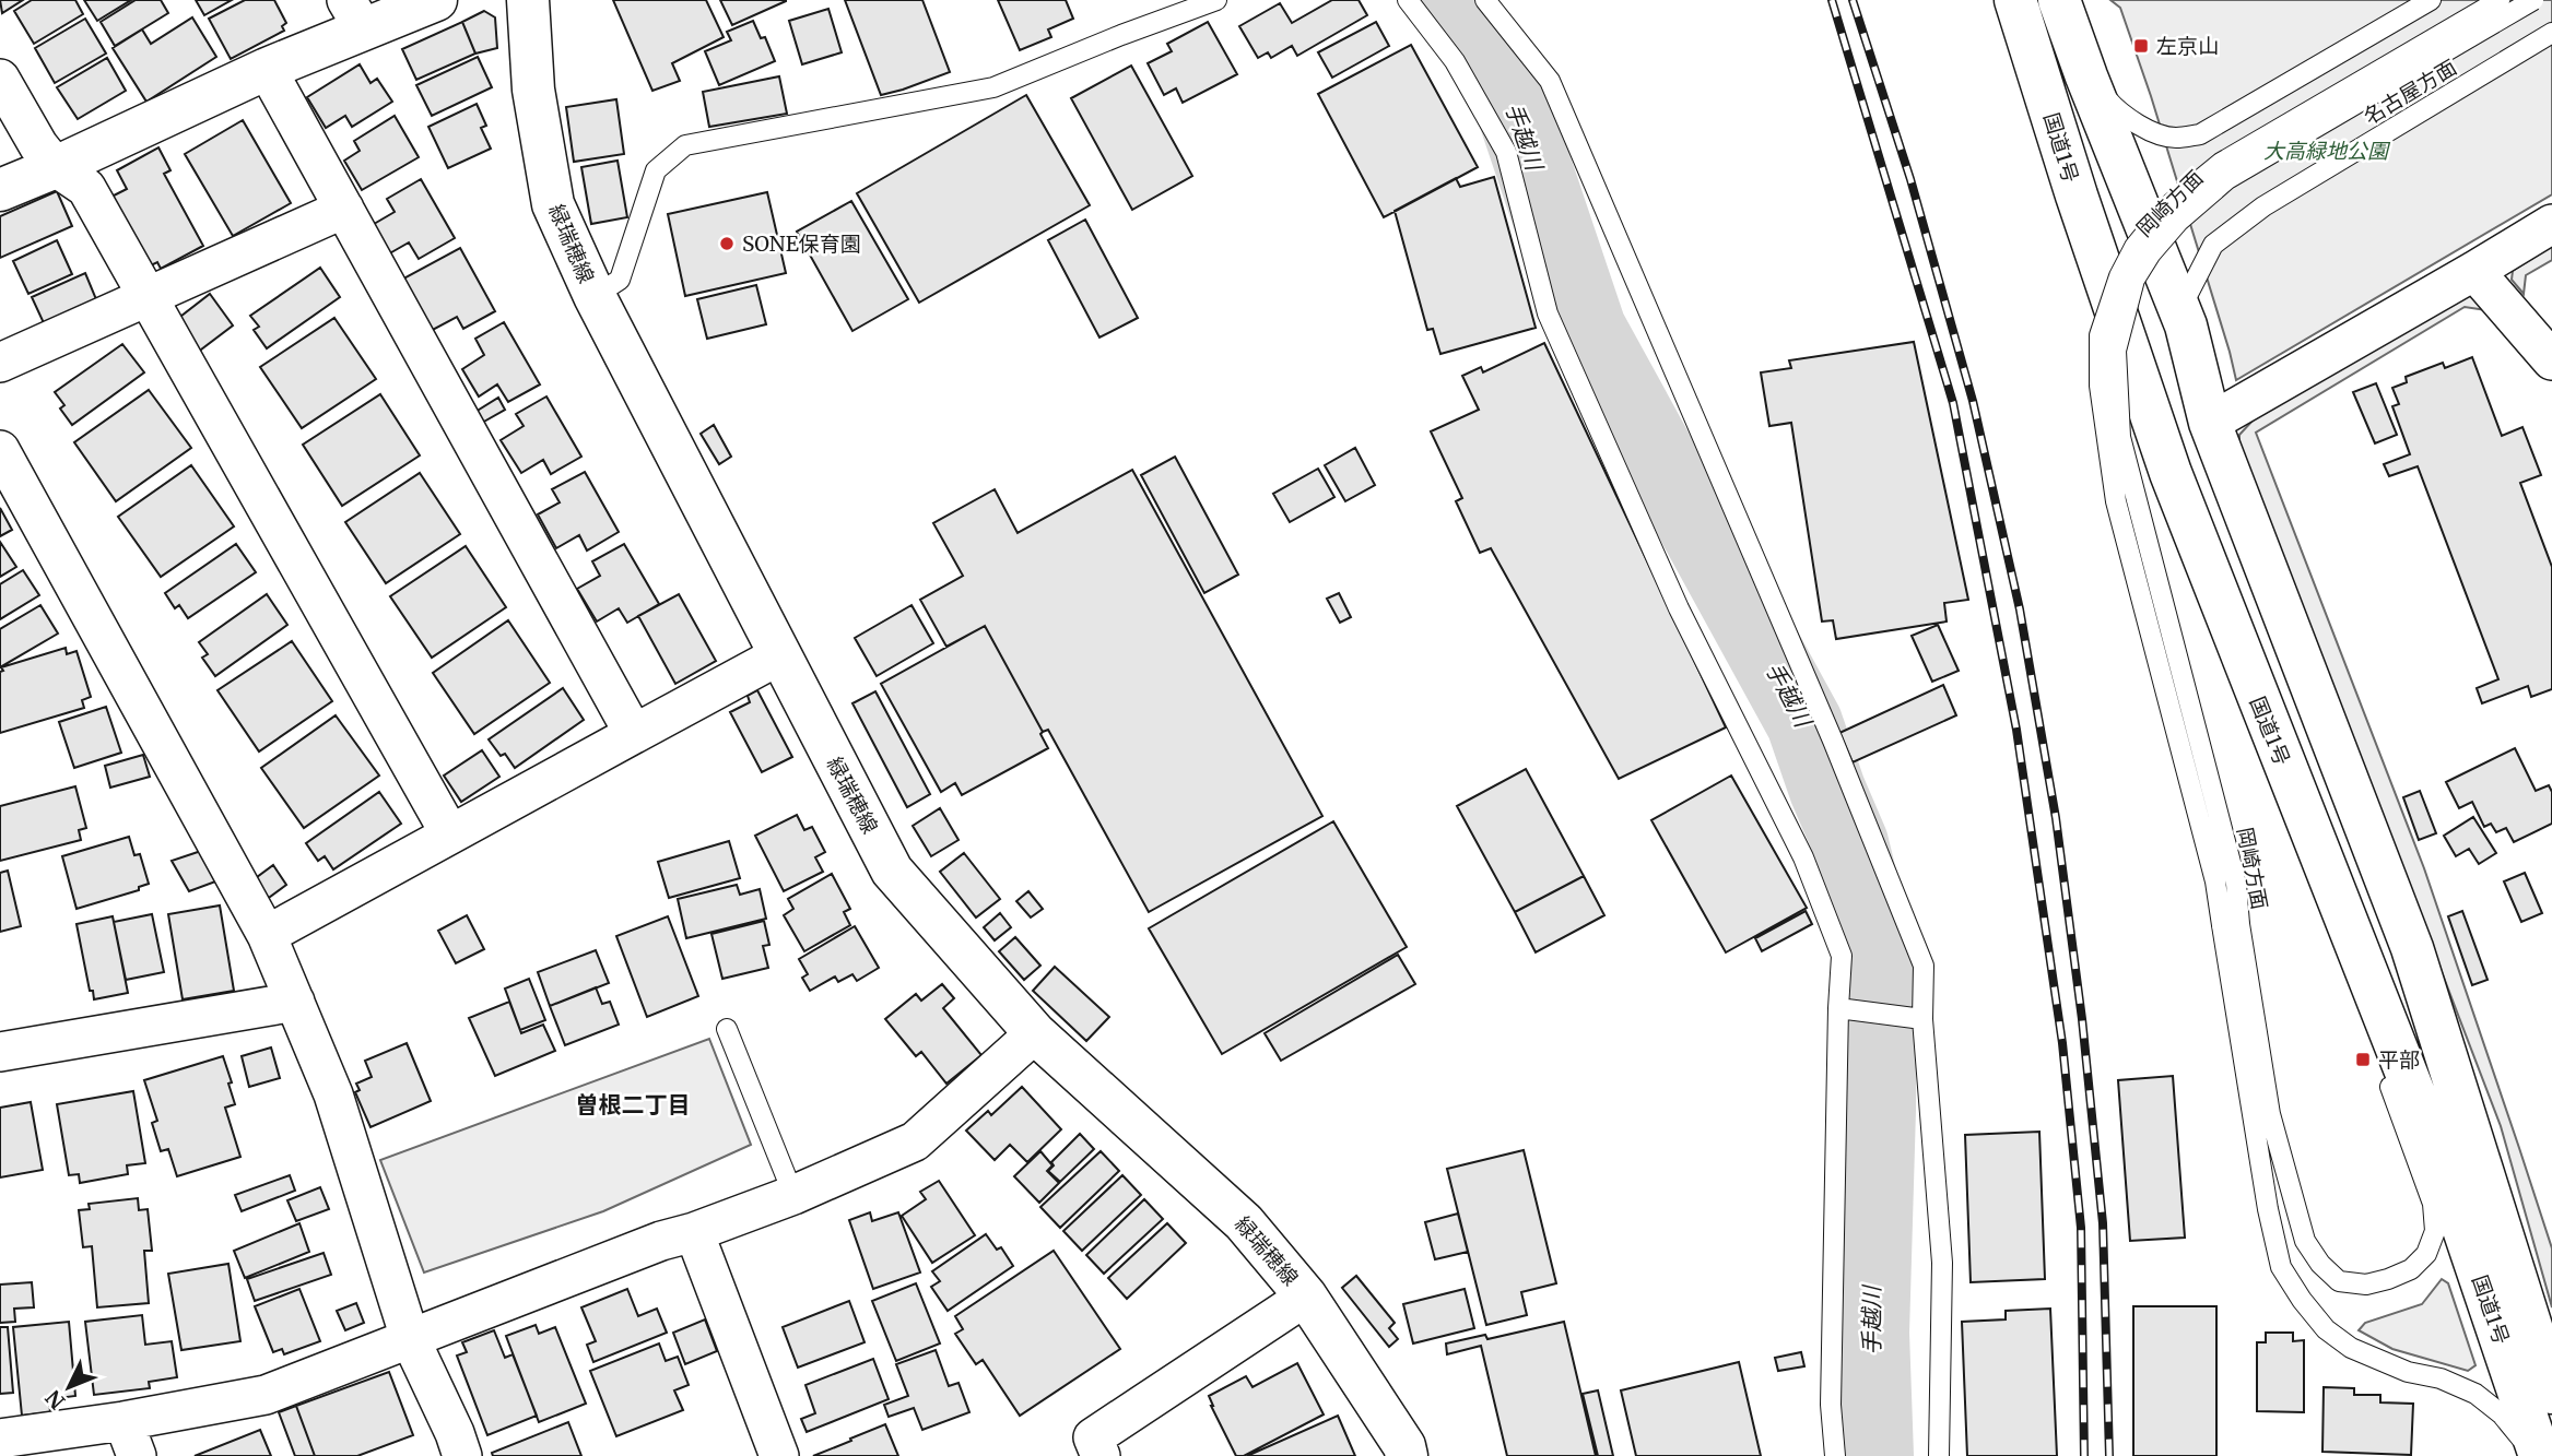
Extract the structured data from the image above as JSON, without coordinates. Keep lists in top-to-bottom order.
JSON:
{
  "streets": {
    "main road": ["国道1号", "緑瑞穂線"],
    "lane": ["名古屋方面", "岡崎方面"]
  },
  "crossings": [
    ["名古屋方面", "国道1号"]
  ],
  "districts": ["曽根二丁目"],
  "water": ["手越川"],
  "parks": ["大高緑地公園"],
  "places": {
    "transit": ["左京山", "平部"],
    "other": ["SONE保育園"]
  },
  "north": "bottom left"
}
